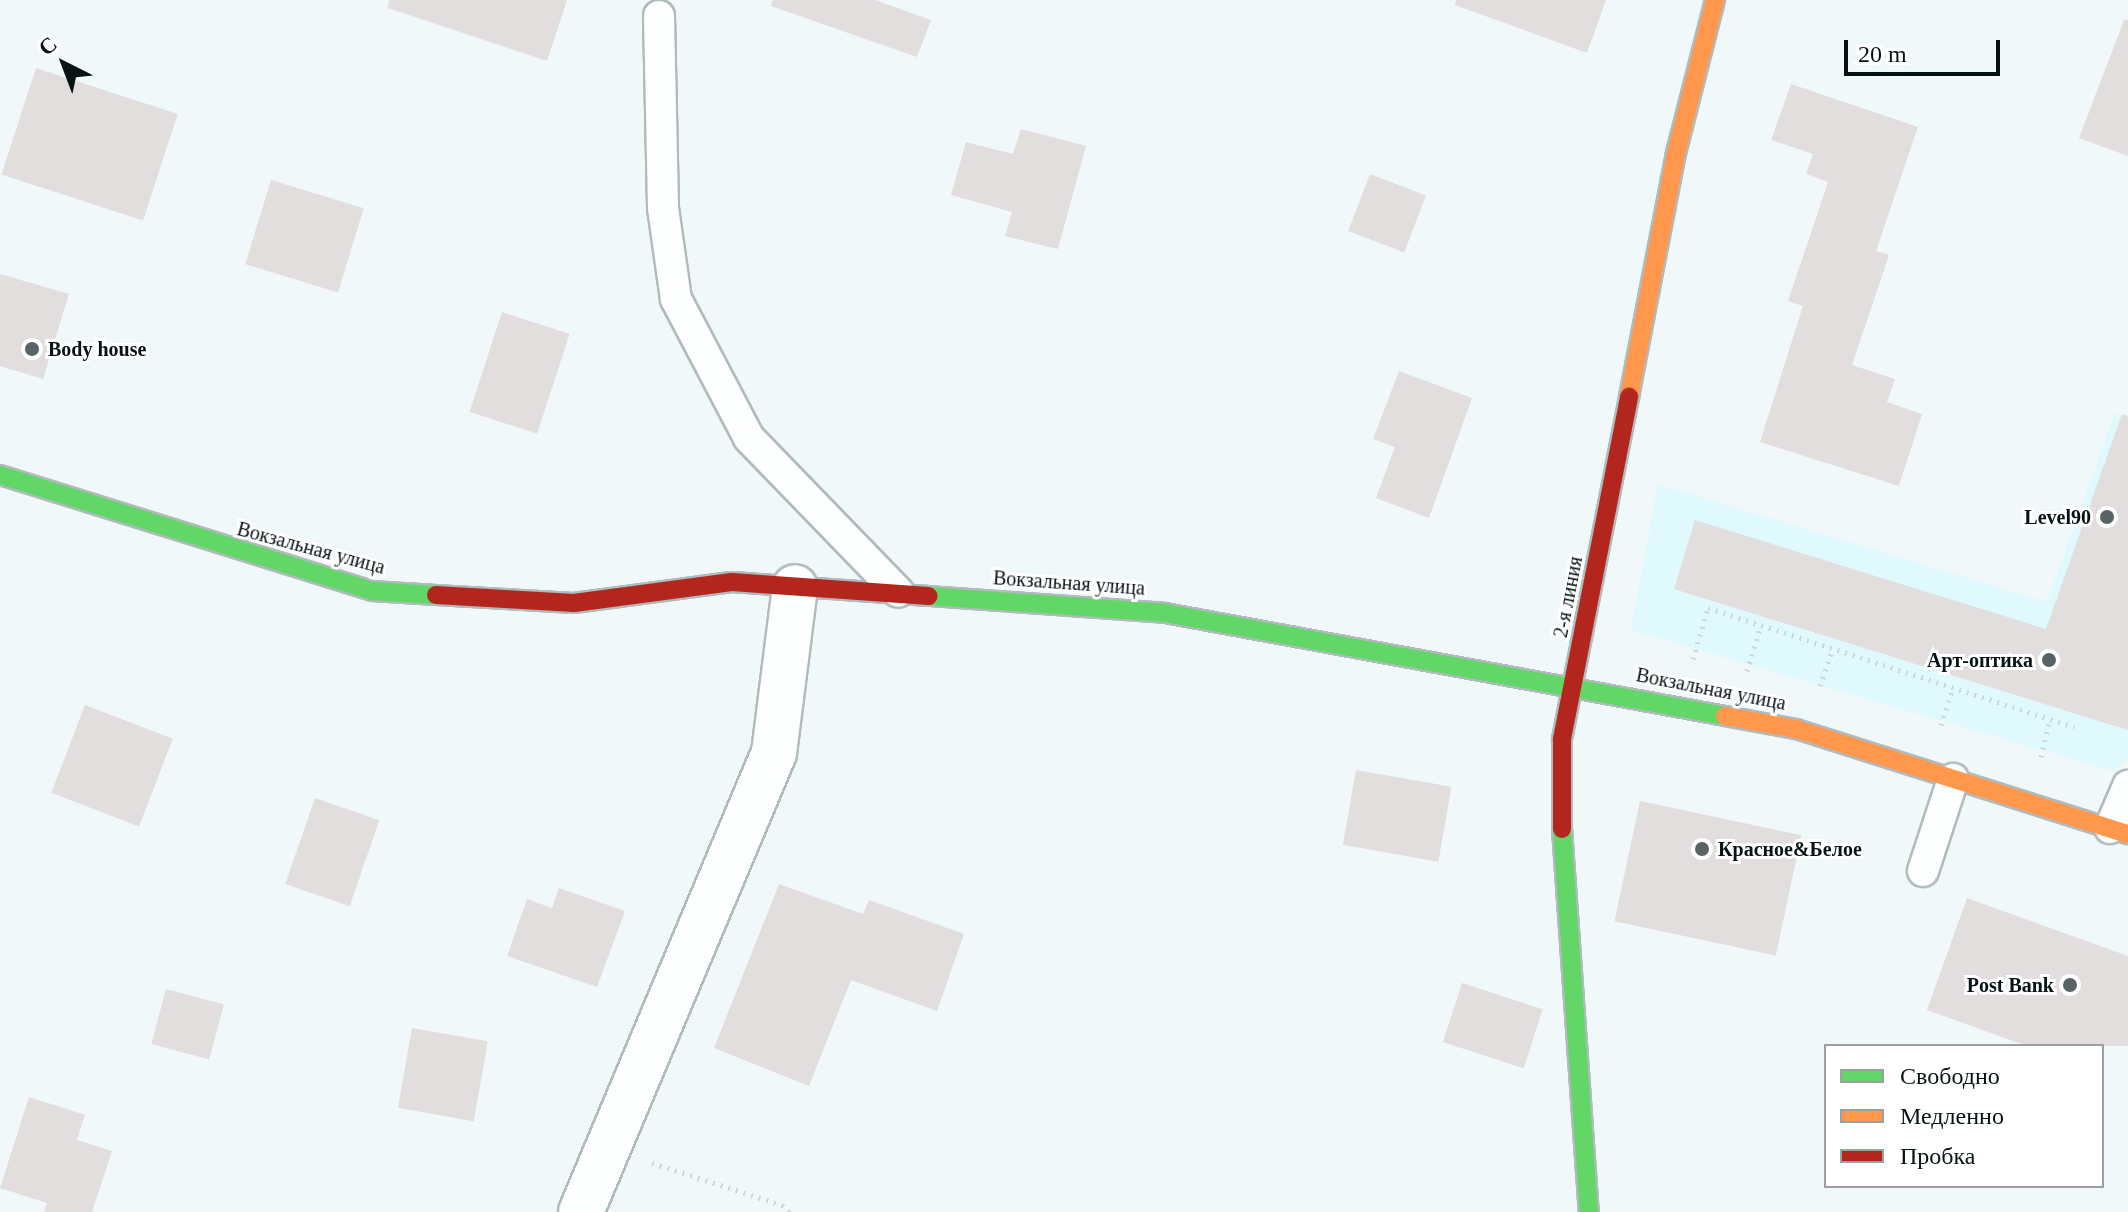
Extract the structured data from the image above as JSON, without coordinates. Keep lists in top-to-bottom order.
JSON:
{
  "streets": {
    "street": ["Вокзальная улица", "2-я линия"]
  },
  "crossings": [
    ["Вокзальная улица", "2-я линия"]
  ],
  "places": [
    "Body house",
    "Level90",
    "Арт-оптика",
    "Красное&Белое",
    "Post Bank"
  ],
  "legend": ["Свободно", "Медленно", "Пробка"],
  "scale_bar": "20 m",
  "north": "top left"
}
